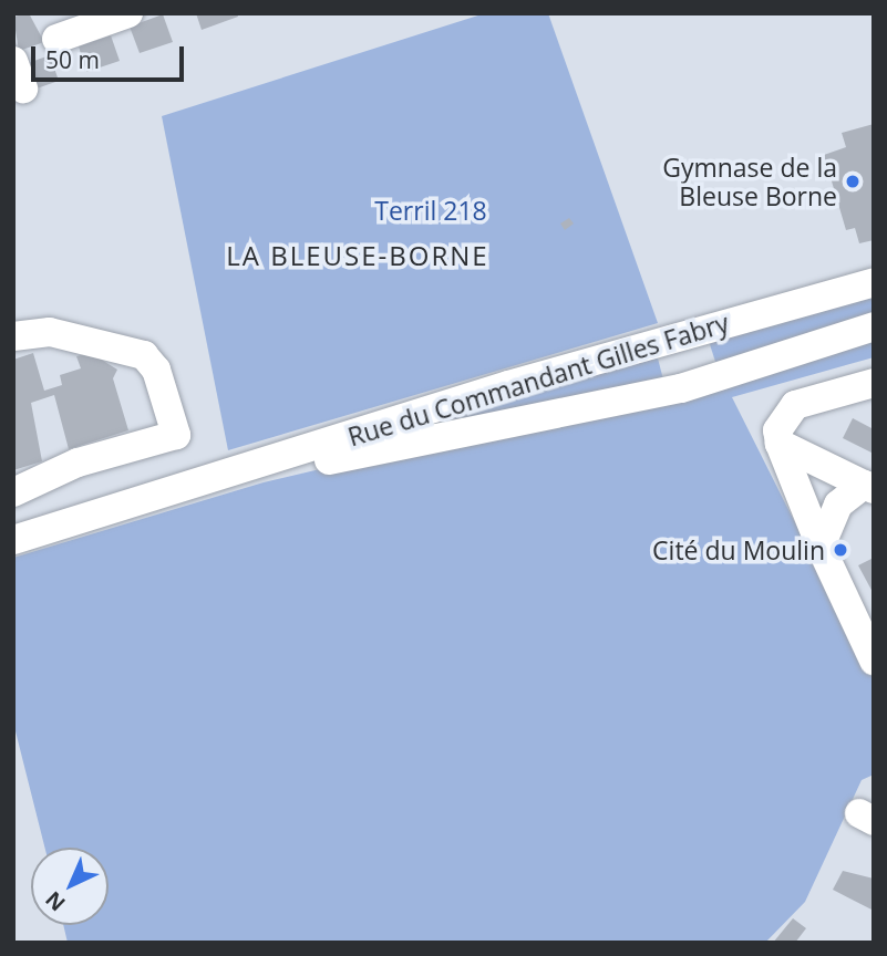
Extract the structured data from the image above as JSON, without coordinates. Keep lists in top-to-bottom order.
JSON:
{
  "streets": {
    "street": ["Rue du Commandant Gilles Fabry"]
  },
  "districts": ["LA BLEUSE-BORNE"],
  "parks": ["Terril 218"],
  "places": ["Gymnase de la Bleuse Borne", "Cité du Moulin"],
  "scale_bar": "50 m",
  "north": "bottom left"
}
